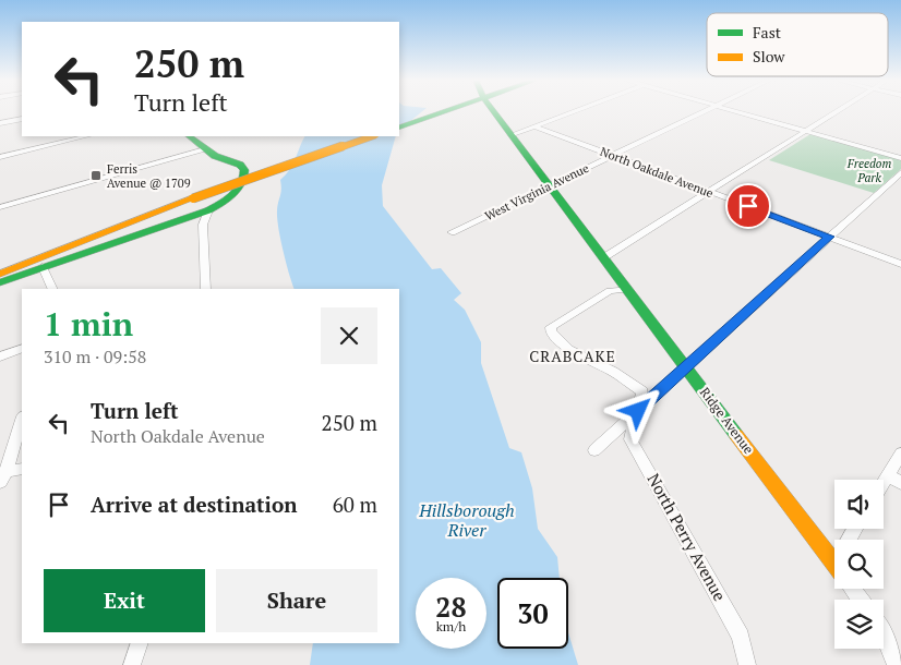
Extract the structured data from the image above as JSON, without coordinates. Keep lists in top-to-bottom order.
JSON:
{
  "streets": {
    "street": [
      "North Oakdale Avenue",
      "West Virginia Avenue",
      "Ridge Avenue",
      "North Perry Avenue"
    ]
  },
  "crossings": [
    ["North Oakdale Avenue", "West Virginia Avenue"],
    ["West Virginia Avenue", "Ridge Avenue"]
  ],
  "districts": ["CRABCAKE"],
  "water": ["Hillsborough River"],
  "parks": ["Freedom Park"],
  "places": {
    "transit": ["Ferris Avenue @ 1709"]
  },
  "legend": ["Fast", "Slow"],
  "page": {
    "turn": ["250 m", "Turn left"],
    "heading": ["1 min", "310 m · 09:58"],
    "list": [
      {
        "name": "Turn left",
        "note": "North Oakdale Avenue",
        "value": "250 m"
      },
      {
        "name": "Arrive at destination",
        "value": "60 m"
      }
    ],
    "buttons": ["Exit", "Share"],
    "speed": "28 km/h",
    "limit": "30"
  }
}
